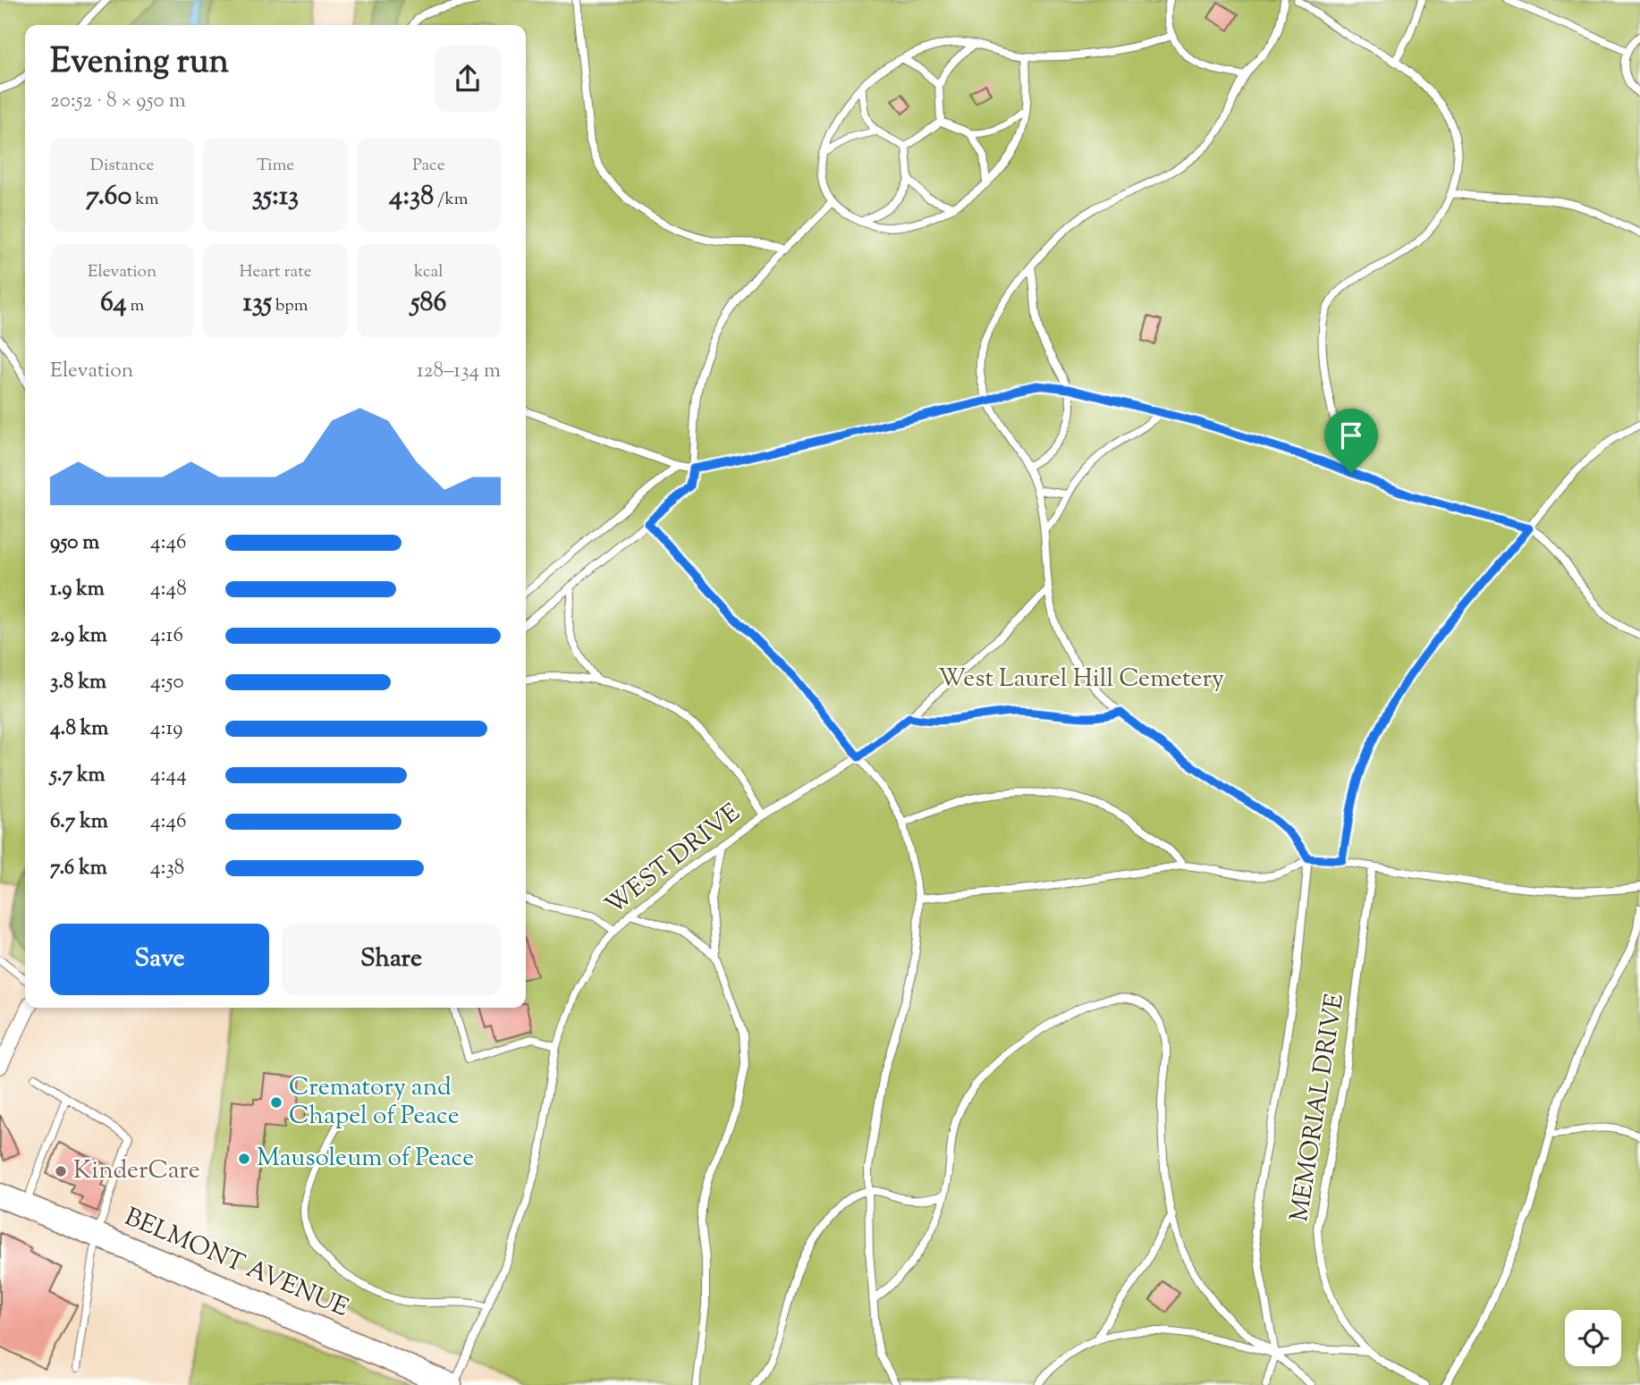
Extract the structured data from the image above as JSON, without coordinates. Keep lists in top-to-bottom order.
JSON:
{
  "streets": {
    "main road": ["BELMONT AVENUE"],
    "lane": ["WEST DRIVE", "MEMORIAL DRIVE"]
  },
  "crossings": [
    ["WEST DRIVE", "BELMONT AVENUE"]
  ],
  "parks": ["West Laurel Hill Cemetery"],
  "places": ["Crematory and Chapel of Peace", "Mausoleum of Peace", "KinderCare"],
  "page": {
    "heading": ["Evening run", "20:52 · 8 × 950 m"],
    "stats": [
      ["Distance", "7.60 km"],
      ["Time", "35:13"],
      ["Pace", "4:38 /km"],
      ["Elevation", "64 m"],
      ["Heart rate", "135 bpm"],
      ["kcal", "586"]
    ],
    "chart": ["Elevation", "128–134 m"],
    "list": [
      {
        "name": "950 m",
        "note": "4:46"
      },
      {
        "name": "1.9 km",
        "note": "4:48"
      },
      {
        "name": "2.9 km",
        "note": "4:16"
      },
      {
        "name": "3.8 km",
        "note": "4:50"
      },
      {
        "name": "4.8 km",
        "note": "4:19"
      },
      {
        "name": "5.7 km",
        "note": "4:44"
      },
      {
        "name": "6.7 km",
        "note": "4:46"
      },
      {
        "name": "7.6 km",
        "note": "4:38"
      }
    ],
    "buttons": ["Save", "Share"]
  }
}
